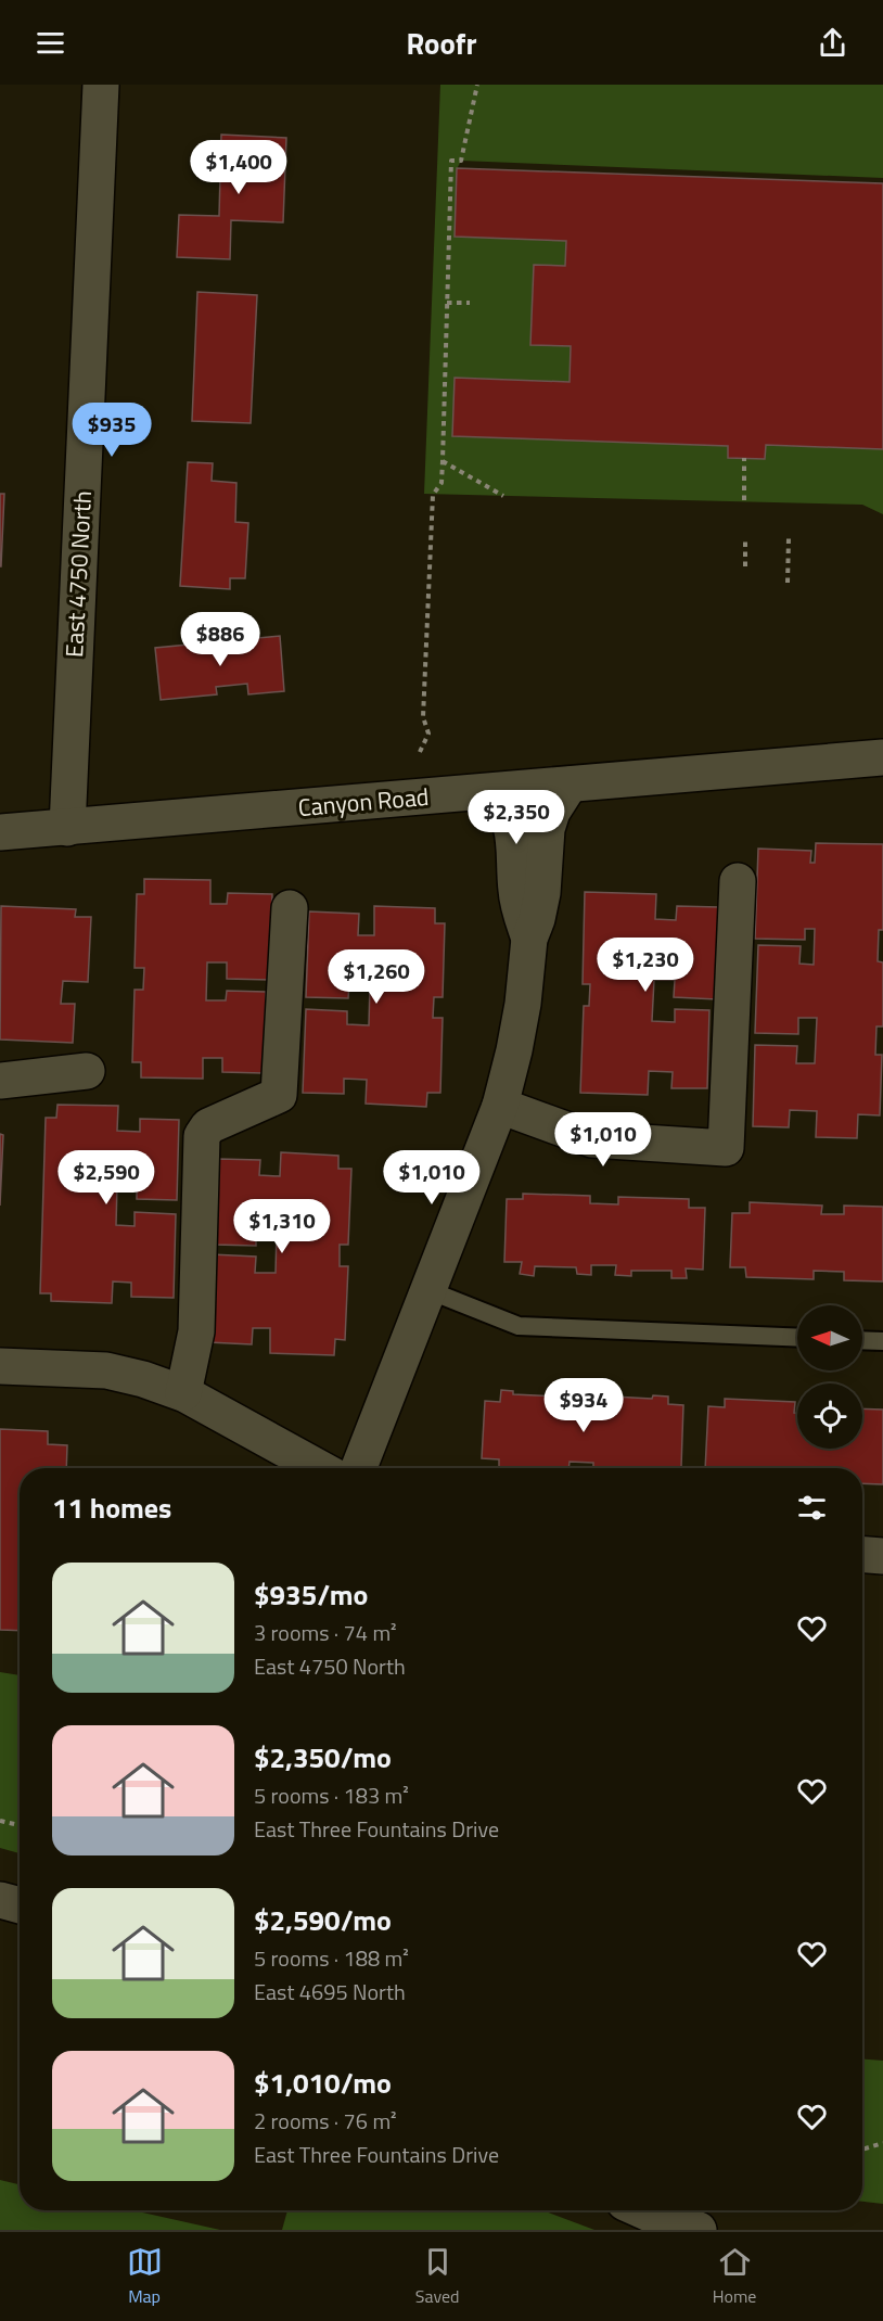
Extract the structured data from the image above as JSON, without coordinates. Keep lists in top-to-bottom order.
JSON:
{
  "streets": {
    "street": ["East 4750 North", "Canyon Road"]
  },
  "crossings": [
    ["East 4750 North", "Canyon Road"]
  ],
  "north": "left",
  "page": {
    "header": "Roofr",
    "price": [
      "$1,400",
      "$935",
      "$886",
      "$2,350",
      "$1,230",
      "$1,260",
      "$1,010",
      "$2,590",
      "$1,010",
      "$1,310",
      "$934"
    ],
    "heading": "11 homes",
    "list": [
      {
        "name": "$935/mo",
        "note": "3 rooms · 74 m² · East 4750 North"
      },
      {
        "name": "$2,350/mo",
        "note": "5 rooms · 183 m² · East Three Fountains Drive"
      },
      {
        "name": "$2,590/mo",
        "note": "5 rooms · 188 m² · East 4695 North"
      },
      {
        "name": "$1,010/mo",
        "note": "2 rooms · 76 m² · East Three Fountains Drive"
      }
    ],
    "tabs": ["Map", "Saved", "Home"]
  }
}
